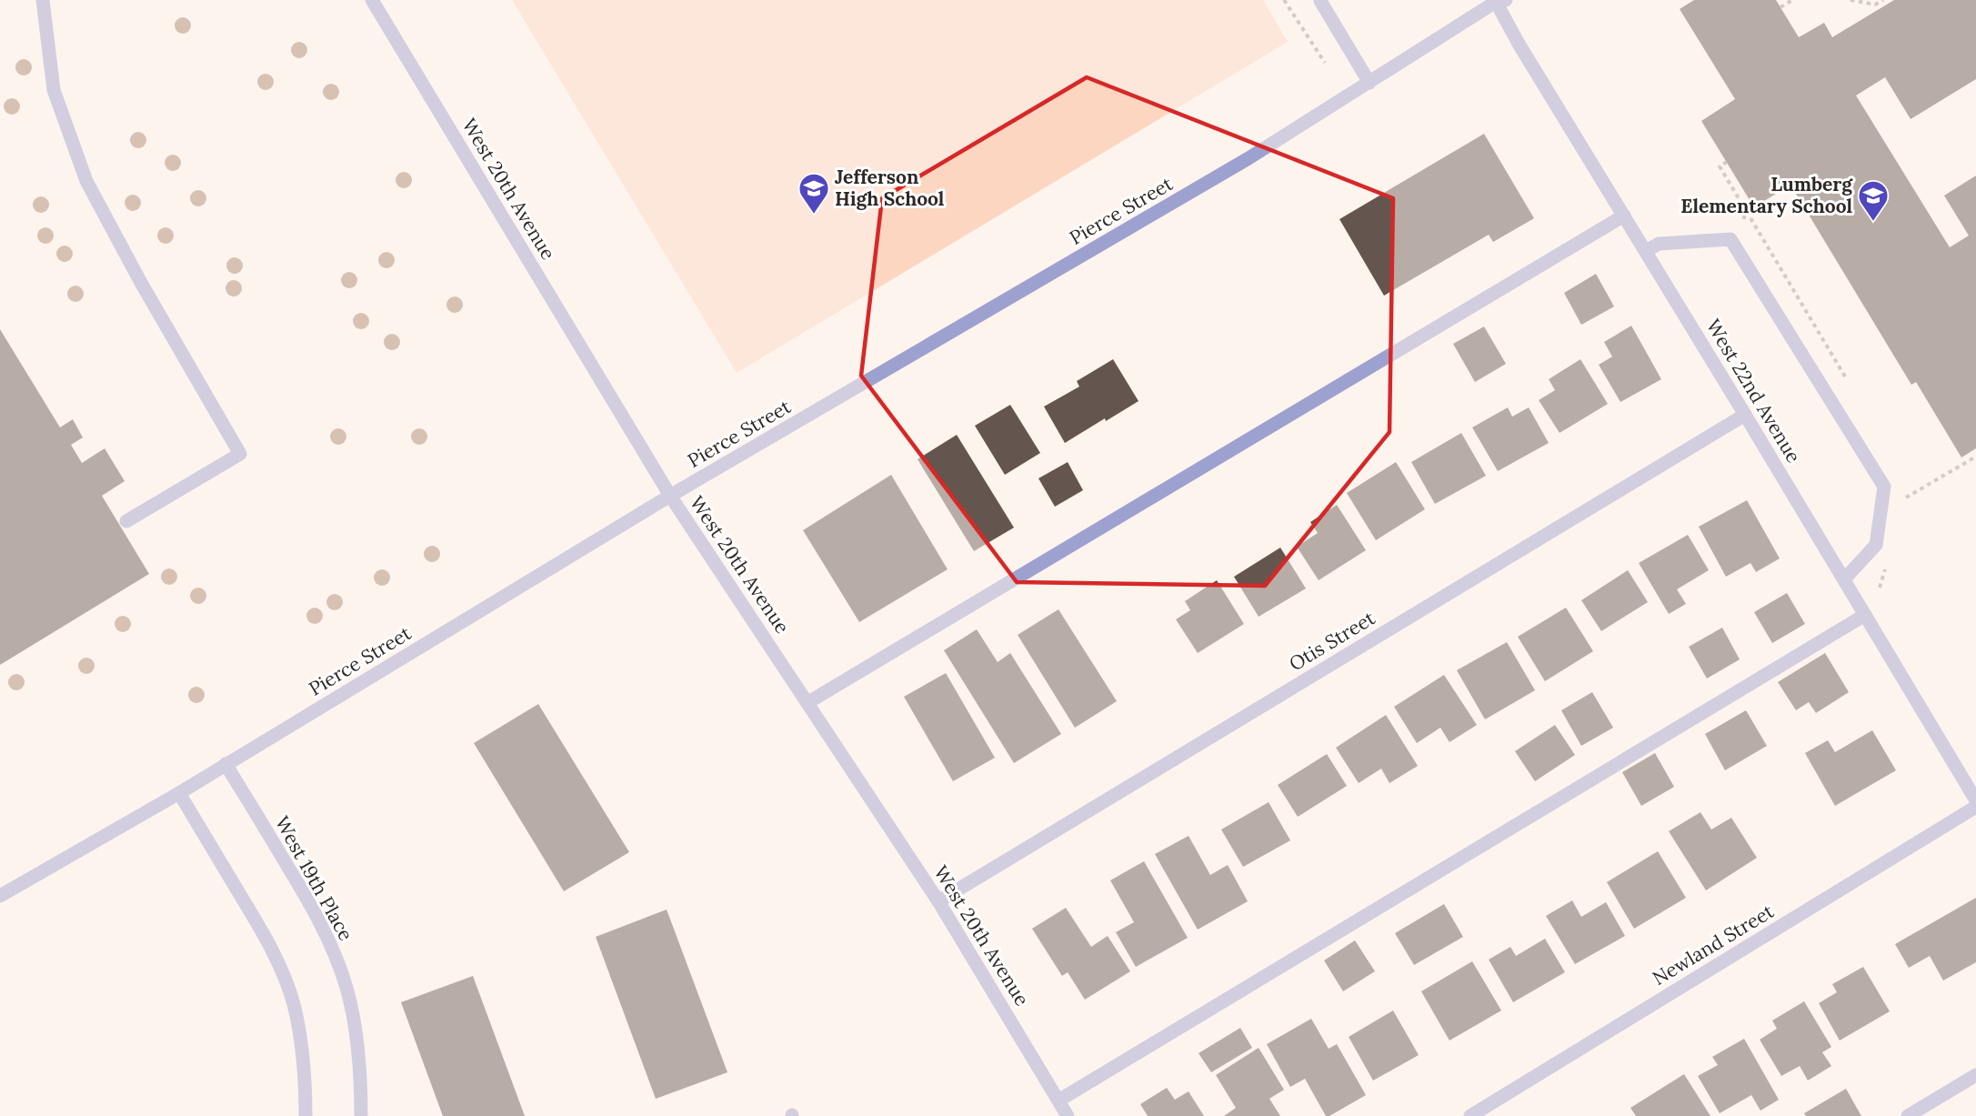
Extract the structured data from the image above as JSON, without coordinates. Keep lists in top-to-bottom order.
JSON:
{
  "streets": {
    "street": [
      "West 20th Avenue",
      "Pierce Street",
      "West 22nd Avenue",
      "Otis Street",
      "West 19th Place",
      "Newland Street"
    ]
  },
  "crossings": [
    ["West 20th Avenue", "Pierce Street"],
    ["West 20th Avenue", "Otis Street"],
    ["Pierce Street", "West 22nd Avenue"],
    ["Pierce Street", "West 19th Place"],
    ["West 22nd Avenue", "Otis Street"]
  ],
  "places": {
    "school or university": ["Jefferson High School", "Lumberg Elementary School"]
  }
}
